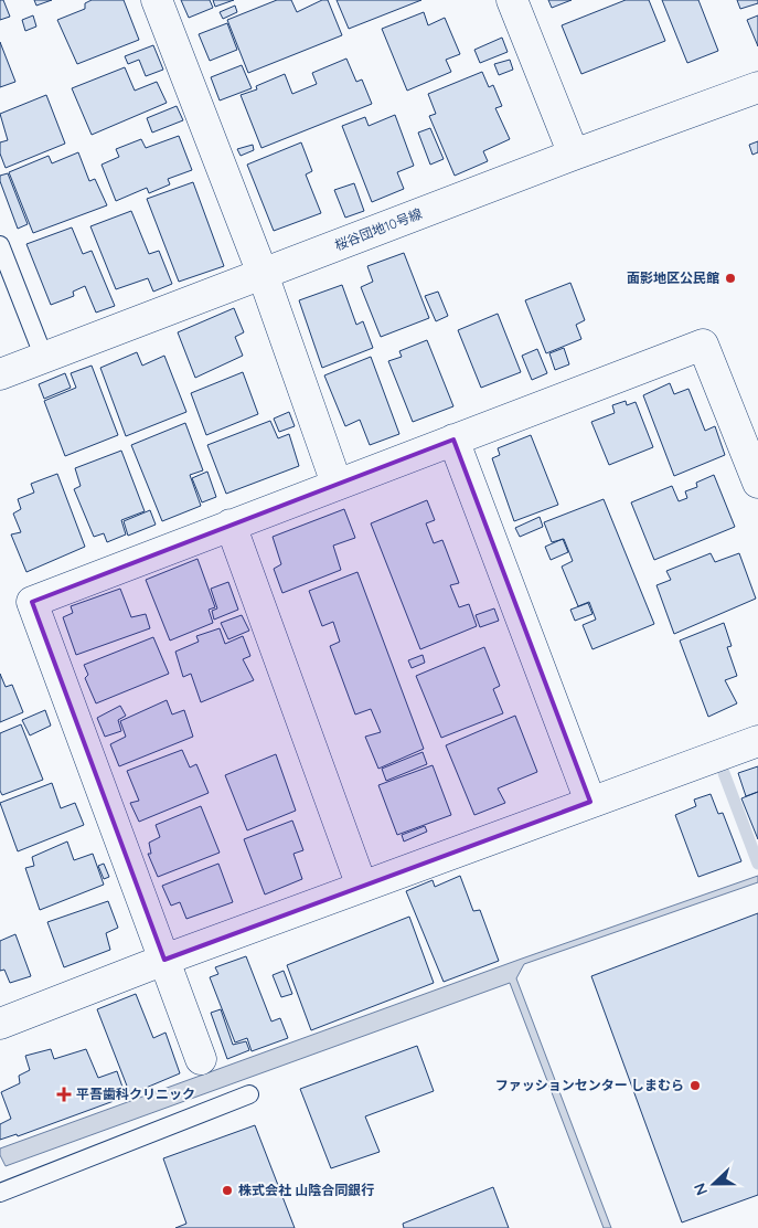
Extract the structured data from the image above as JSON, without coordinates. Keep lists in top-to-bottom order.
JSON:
{
  "streets": {
    "street": ["桜谷団地10号線"]
  },
  "places": {
    "other": ["面影地区公民館", "ファッションセンター しまむら", "株式会社 山陰合同銀行"],
    "health": ["平吾歯科クリニック"]
  },
  "north": "left"
}
